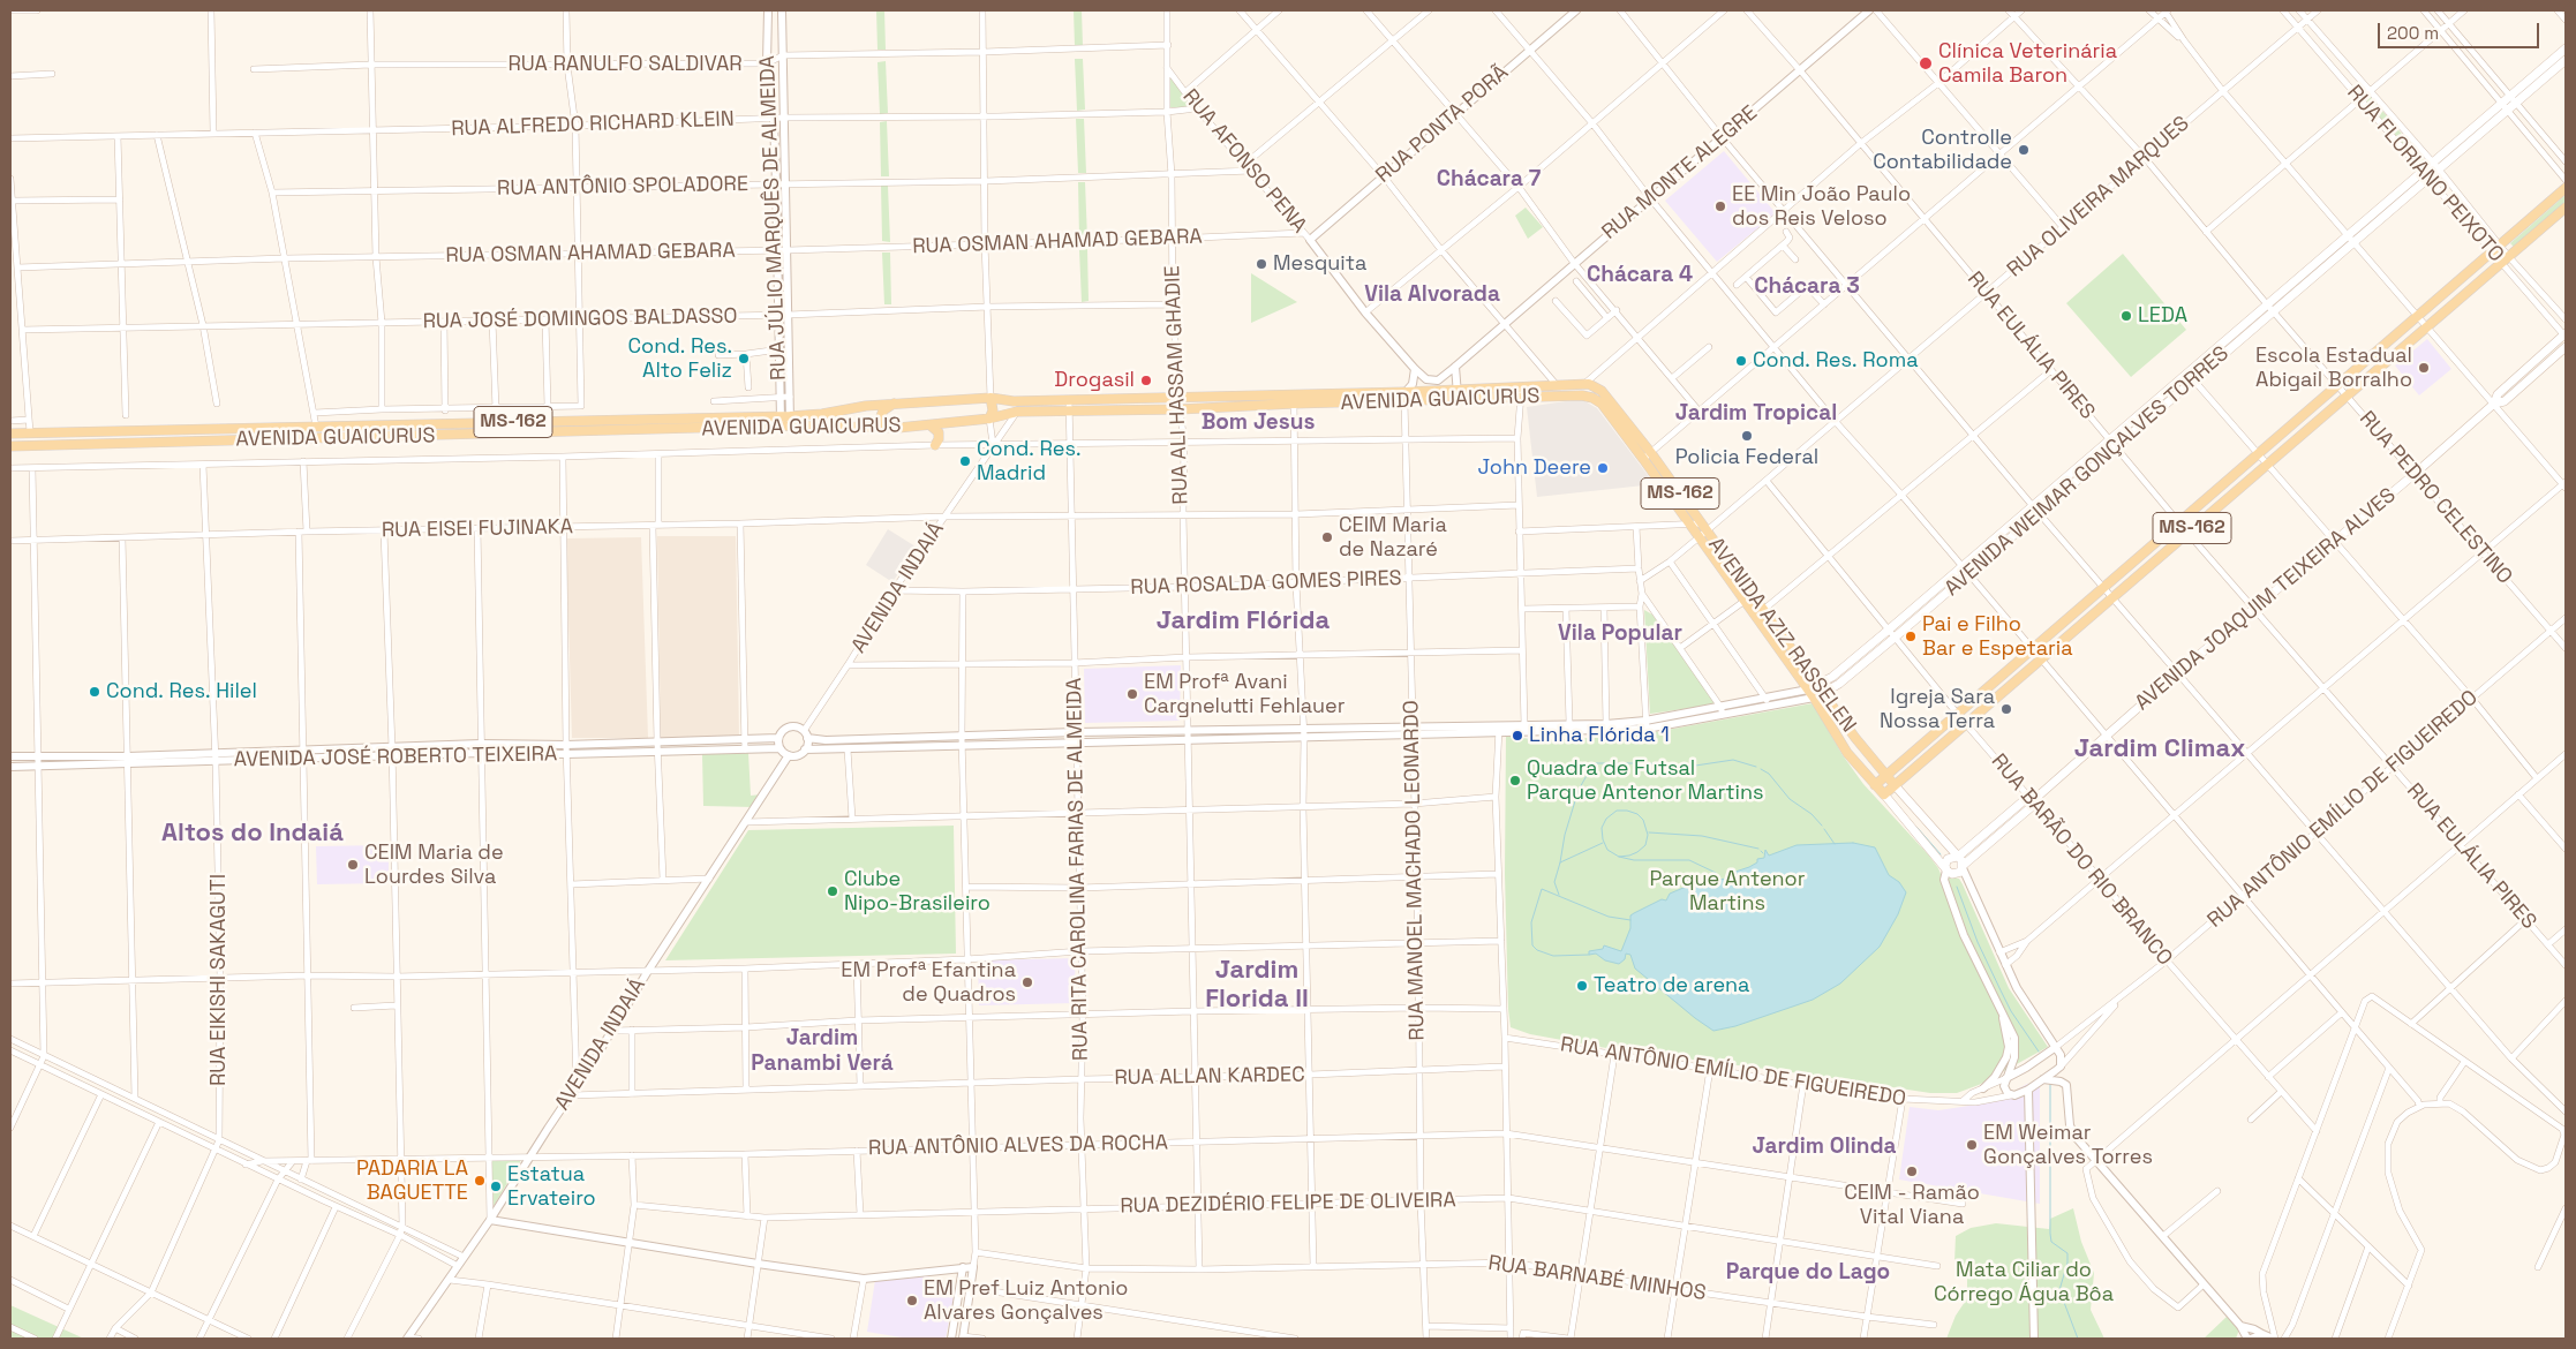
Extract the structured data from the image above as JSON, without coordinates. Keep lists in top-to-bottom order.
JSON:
{
  "streets": {
    "main road": [
      "AVENIDA GUAICURUS",
      "MS-162",
      "AVENIDA WEIMAR GONÇALVES TORRES",
      "AVENIDA JOAQUIM TEIXEIRA ALVES",
      "AVENIDA AZIZ RASSELEN",
      "AVENIDA JOSÉ ROBERTO TEIXEIRA"
    ],
    "street": [
      "RUA RANULFO SALDIVAR",
      "RUA ALFREDO RICHARD KLEIN",
      "RUA PONTA PORÃ",
      "RUA AFONSO PENA",
      "RUA MONTE ALEGRE",
      "RUA FLORIANO PEIXOTO",
      "RUA ANTÔNIO SPOLADORE",
      "RUA OLIVEIRA MARQUES",
      "RUA JÚLIO MARQUÊS DE ALMEIDA",
      "RUA OSMAN AHAMAD GEBARA",
      "RUA JOSÉ DOMINGOS BALDASSO",
      "RUA EULÁLIA PIRES",
      "RUA ALI HASSAM GHADIE",
      "RUA PEDRO CELESTINO",
      "RUA EISEI FUJINAKA",
      "RUA ROSALDA GOMES PIRES",
      "AVENIDA INDAIÁ",
      "RUA ANTÔNIO EMÍLIO DE FIGUEIREDO",
      "RUA BARÃO DO RIO BRANCO",
      "RUA RITA CAROLINA FARIAS DE ALMEIDA",
      "RUA MANOEL MACHADO LEONARDO",
      "RUA EIKISHI SAKAGUTI",
      "RUA ALLAN KARDEC",
      "RUA ANTÔNIO ALVES DA ROCHA",
      "RUA DEZIDÉRIO FELIPE DE OLIVEIRA",
      "RUA BARNABÉ MINHOS"
    ]
  },
  "crossings": [
    ["RUA RANULFO SALDIVAR", "RUA JÚLIO MARQUÊS DE ALMEIDA"],
    ["RUA RANULFO SALDIVAR", "RUA ALI HASSAM GHADIE"],
    ["RUA ALFREDO RICHARD KLEIN", "RUA AFONSO PENA"],
    ["RUA ALFREDO RICHARD KLEIN", "RUA JÚLIO MARQUÊS DE ALMEIDA"],
    ["RUA ALFREDO RICHARD KLEIN", "RUA ALI HASSAM GHADIE"],
    ["RUA PONTA PORÃ", "RUA AFONSO PENA"],
    ["RUA AFONSO PENA", "RUA MONTE ALEGRE"],
    ["RUA AFONSO PENA", "RUA ANTÔNIO SPOLADORE"],
    ["RUA AFONSO PENA", "RUA OSMAN AHAMAD GEBARA"],
    ["RUA AFONSO PENA", "RUA ALI HASSAM GHADIE"],
    ["RUA MONTE ALEGRE", "RUA EULÁLIA PIRES"],
    ["RUA FLORIANO PEIXOTO", "RUA OLIVEIRA MARQUES"],
    ["RUA FLORIANO PEIXOTO", "MS-162"],
    ["RUA FLORIANO PEIXOTO", "AVENIDA WEIMAR GONÇALVES TORRES"],
    ["RUA FLORIANO PEIXOTO", "AVENIDA JOAQUIM TEIXEIRA ALVES"],
    ["RUA ANTÔNIO SPOLADORE", "RUA JÚLIO MARQUÊS DE ALMEIDA"],
    ["RUA ANTÔNIO SPOLADORE", "RUA ALI HASSAM GHADIE"],
    ["RUA OLIVEIRA MARQUES", "RUA EULÁLIA PIRES"],
    ["RUA OLIVEIRA MARQUES", "RUA PEDRO CELESTINO"],
    ["RUA OLIVEIRA MARQUES", "AVENIDA AZIZ RASSELEN"],
    ["RUA OLIVEIRA MARQUES", "RUA BARÃO DO RIO BRANCO"],
    ["RUA JÚLIO MARQUÊS DE ALMEIDA", "RUA OSMAN AHAMAD GEBARA"],
    ["RUA JÚLIO MARQUÊS DE ALMEIDA", "RUA JOSÉ DOMINGOS BALDASSO"],
    ["RUA JÚLIO MARQUÊS DE ALMEIDA", "AVENIDA GUAICURUS"],
    ["RUA OSMAN AHAMAD GEBARA", "RUA ALI HASSAM GHADIE"],
    ["RUA JOSÉ DOMINGOS BALDASSO", "RUA ALI HASSAM GHADIE"],
    ["RUA EULÁLIA PIRES", "MS-162"],
    ["RUA EULÁLIA PIRES", "AVENIDA WEIMAR GONÇALVES TORRES"],
    ["RUA EULÁLIA PIRES", "AVENIDA JOAQUIM TEIXEIRA ALVES"],
    ["RUA EULÁLIA PIRES", "RUA ANTÔNIO EMÍLIO DE FIGUEIREDO"],
    ["RUA ALI HASSAM GHADIE", "AVENIDA GUAICURUS"],
    ["RUA ALI HASSAM GHADIE", "RUA EISEI FUJINAKA"],
    ["RUA ALI HASSAM GHADIE", "RUA ROSALDA GOMES PIRES"],
    ["RUA ALI HASSAM GHADIE", "AVENIDA JOSÉ ROBERTO TEIXEIRA"],
    ["RUA ALI HASSAM GHADIE", "RUA ALLAN KARDEC"],
    ["RUA ALI HASSAM GHADIE", "RUA ANTÔNIO ALVES DA ROCHA"],
    ["RUA ALI HASSAM GHADIE", "RUA DEZIDÉRIO FELIPE DE OLIVEIRA"],
    ["RUA ALI HASSAM GHADIE", "RUA BARNABÉ MINHOS"],
    ["AVENIDA GUAICURUS", "AVENIDA INDAIÁ"],
    ["AVENIDA GUAICURUS", "AVENIDA AZIZ RASSELEN"],
    ["AVENIDA GUAICURUS", "RUA RITA CAROLINA FARIAS DE ALMEIDA"],
    ["AVENIDA GUAICURUS", "RUA MANOEL MACHADO LEONARDO"],
    ["MS-162", "RUA PEDRO CELESTINO"],
    ["MS-162", "AVENIDA AZIZ RASSELEN"],
    ["MS-162", "RUA BARÃO DO RIO BRANCO"],
    ["AVENIDA WEIMAR GONÇALVES TORRES", "RUA PEDRO CELESTINO"],
    ["AVENIDA WEIMAR GONÇALVES TORRES", "AVENIDA AZIZ RASSELEN"],
    ["AVENIDA WEIMAR GONÇALVES TORRES", "AVENIDA JOSÉ ROBERTO TEIXEIRA"],
    ["AVENIDA WEIMAR GONÇALVES TORRES", "RUA BARÃO DO RIO BRANCO"],
    ["RUA PEDRO CELESTINO", "AVENIDA JOAQUIM TEIXEIRA ALVES"],
    ["RUA PEDRO CELESTINO", "RUA ANTÔNIO EMÍLIO DE FIGUEIREDO"],
    ["RUA EISEI FUJINAKA", "AVENIDA INDAIÁ"],
    ["RUA EISEI FUJINAKA", "RUA RITA CAROLINA FARIAS DE ALMEIDA"],
    ["RUA EISEI FUJINAKA", "RUA MANOEL MACHADO LEONARDO"],
    ["RUA EISEI FUJINAKA", "RUA EIKISHI SAKAGUTI"],
    ["RUA ROSALDA GOMES PIRES", "AVENIDA INDAIÁ"],
    ["RUA ROSALDA GOMES PIRES", "RUA RITA CAROLINA FARIAS DE ALMEIDA"],
    ["RUA ROSALDA GOMES PIRES", "RUA MANOEL MACHADO LEONARDO"],
    ["AVENIDA INDAIÁ", "AVENIDA JOSÉ ROBERTO TEIXEIRA"],
    ["AVENIDA INDAIÁ", "RUA ALLAN KARDEC"],
    ["AVENIDA INDAIÁ", "RUA ANTÔNIO ALVES DA ROCHA"],
    ["AVENIDA JOAQUIM TEIXEIRA ALVES", "AVENIDA AZIZ RASSELEN"],
    ["AVENIDA JOAQUIM TEIXEIRA ALVES", "RUA BARÃO DO RIO BRANCO"],
    ["AVENIDA AZIZ RASSELEN", "AVENIDA JOSÉ ROBERTO TEIXEIRA"],
    ["AVENIDA JOSÉ ROBERTO TEIXEIRA", "RUA RITA CAROLINA FARIAS DE ALMEIDA"],
    ["AVENIDA JOSÉ ROBERTO TEIXEIRA", "RUA MANOEL MACHADO LEONARDO"],
    ["AVENIDA JOSÉ ROBERTO TEIXEIRA", "RUA EIKISHI SAKAGUTI"],
    ["RUA ANTÔNIO EMÍLIO DE FIGUEIREDO", "RUA BARÃO DO RIO BRANCO"],
    ["RUA RITA CAROLINA FARIAS DE ALMEIDA", "RUA ALLAN KARDEC"],
    ["RUA RITA CAROLINA FARIAS DE ALMEIDA", "RUA ANTÔNIO ALVES DA ROCHA"],
    ["RUA RITA CAROLINA FARIAS DE ALMEIDA", "RUA DEZIDÉRIO FELIPE DE OLIVEIRA"],
    ["RUA RITA CAROLINA FARIAS DE ALMEIDA", "RUA BARNABÉ MINHOS"],
    ["RUA MANOEL MACHADO LEONARDO", "RUA ALLAN KARDEC"],
    ["RUA MANOEL MACHADO LEONARDO", "RUA ANTÔNIO ALVES DA ROCHA"],
    ["RUA MANOEL MACHADO LEONARDO", "RUA DEZIDÉRIO FELIPE DE OLIVEIRA"],
    ["RUA MANOEL MACHADO LEONARDO", "RUA BARNABÉ MINHOS"]
  ],
  "districts": [
    "Chácara 7",
    "Chácara 4",
    "Chácara 3",
    "Vila Alvorada",
    "Jardim Tropical",
    "Bom Jesus",
    "Jardim Flórida",
    "Vila Popular",
    "Jardim Climax",
    "Altos do Indaiá",
    "Jardim Florida II",
    "Jardim Panambi Verá",
    "Jardim Olinda",
    "Parque do Lago"
  ],
  "parks": ["Parque Antenor Martins", "Mata Ciliar do Córrego Água Bôa"],
  "places": [
    "Clínica Veterinária Camila Baron",
    "Controlle Contabilidade",
    "EE Min João Paulo dos Reis Veloso",
    "Mesquita",
    "LEDA",
    "Cond. Res. Alto Feliz",
    "Cond. Res. Roma",
    "Escola Estadual Abigail Borralho",
    "Drogasil",
    "Policia Federal",
    "Cond. Res. Madrid",
    "John Deere",
    "CEIM Maria de Nazaré",
    "Pai e Filho Bar e Espetaria",
    "Cond. Res. Hilel",
    "EM Profª Avani Cargnelutti Fehlauer",
    "Igreja Sara Nossa Terra",
    "Linha Flórida 1",
    "Quadra de Futsal Parque Antenor Martins",
    "CEIM Maria de Lourdes Silva",
    "Clube Nipo-Brasileiro",
    "EM Profª Efantina de Quadros",
    "Teatro de arena",
    "EM Weimar Gonçalves Torres",
    "CEIM - Ramão Vital Viana",
    "PADARIA LA BAGUETTE",
    "Estatua Ervateiro",
    "EM Pref Luiz Antonio Alvares Gonçalves"
  ],
  "scale_bar": "200 m"
}
